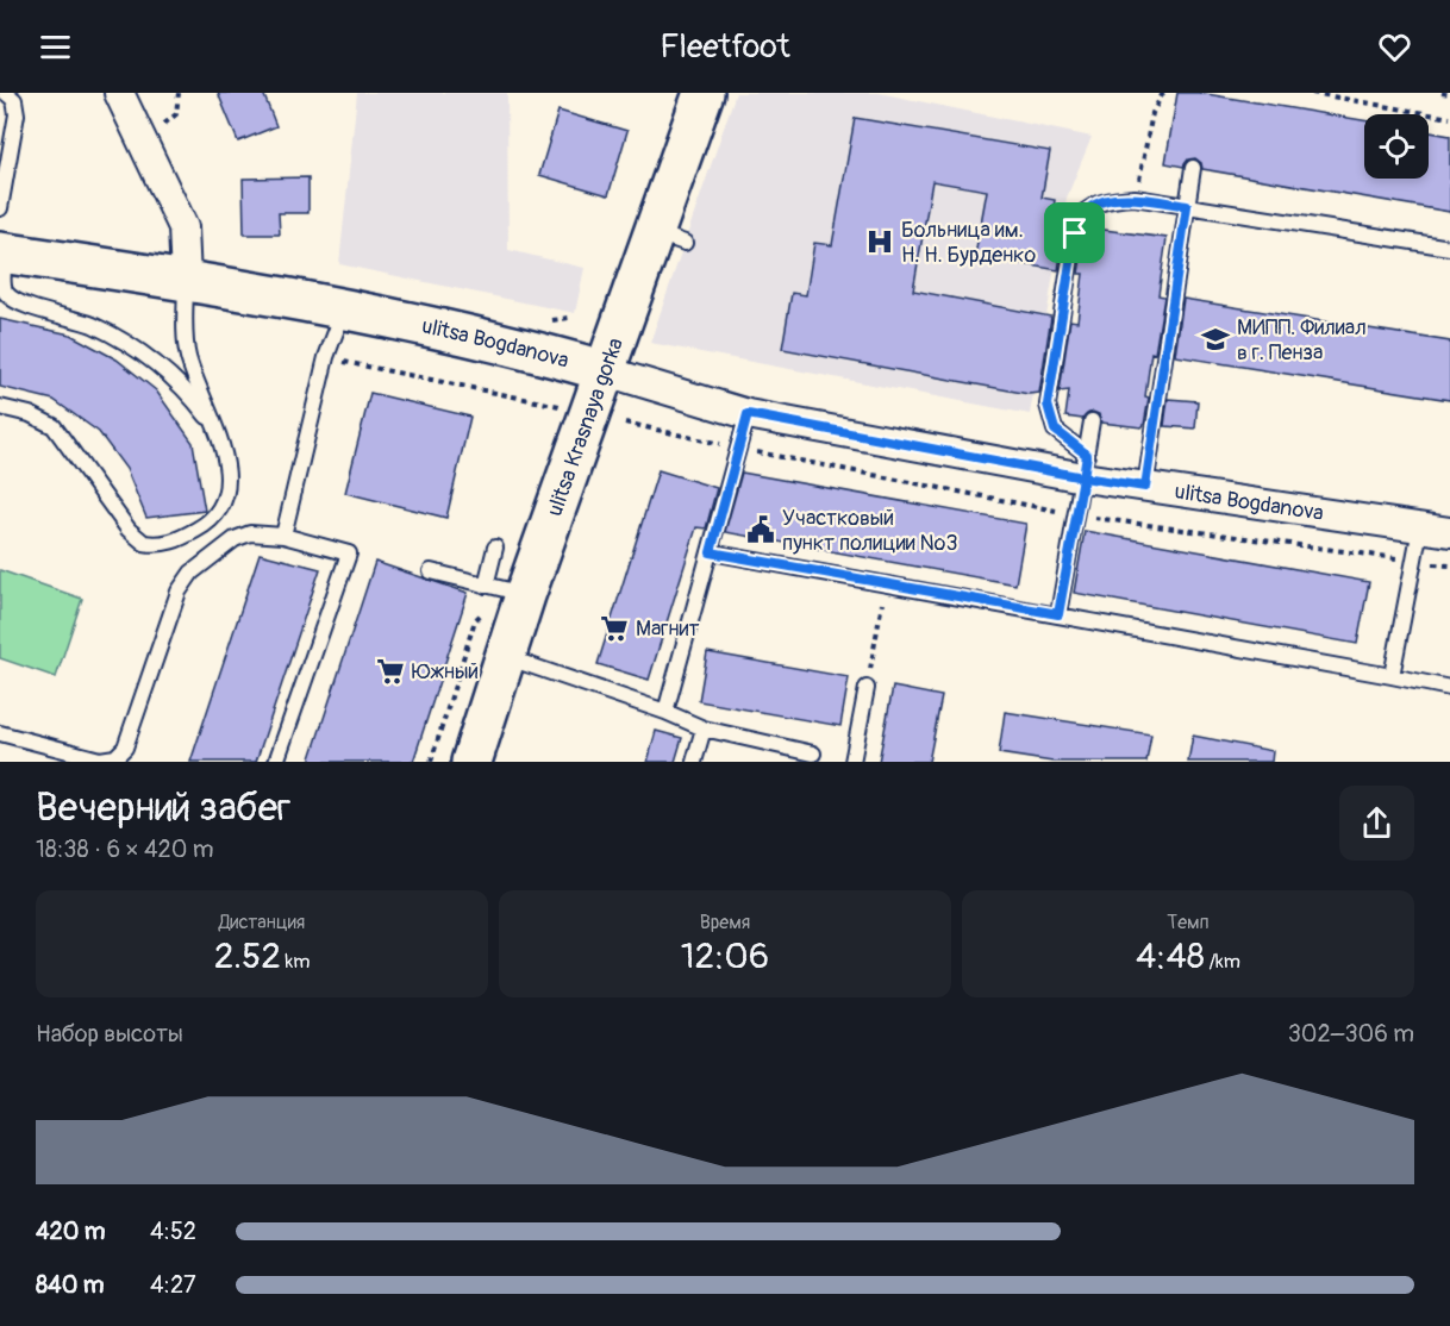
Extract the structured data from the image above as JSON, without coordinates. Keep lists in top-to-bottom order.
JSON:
{
  "streets": {
    "main road": ["ulitsa Bogdanova", "ulitsa Krasnaya gorka"]
  },
  "crossings": [
    ["ulitsa Bogdanova", "ulitsa Krasnaya gorka"]
  ],
  "places": {
    "hospital": ["Больница им. Н. Н. Бурденко"],
    "school or university": ["МИПП. Филиал в г. Пенза"],
    "public building": ["Участковый пункт полиции №3"],
    "supermarket": ["Магнит", "Южный"]
  },
  "page": {
    "header": "Fleetfoot",
    "heading": ["Вечерний забег", "18:38 · 6 × 420 m"],
    "stats": [
      ["Дистанция", "2.52 km"],
      ["Время", "12:06"],
      ["Темп", "4:48 /km"]
    ],
    "chart": ["Набор высоты", "302–306 m"],
    "list": [
      {
        "name": "420 m",
        "note": "4:52"
      },
      {
        "name": "840 m",
        "note": "4:27"
      }
    ]
  }
}
